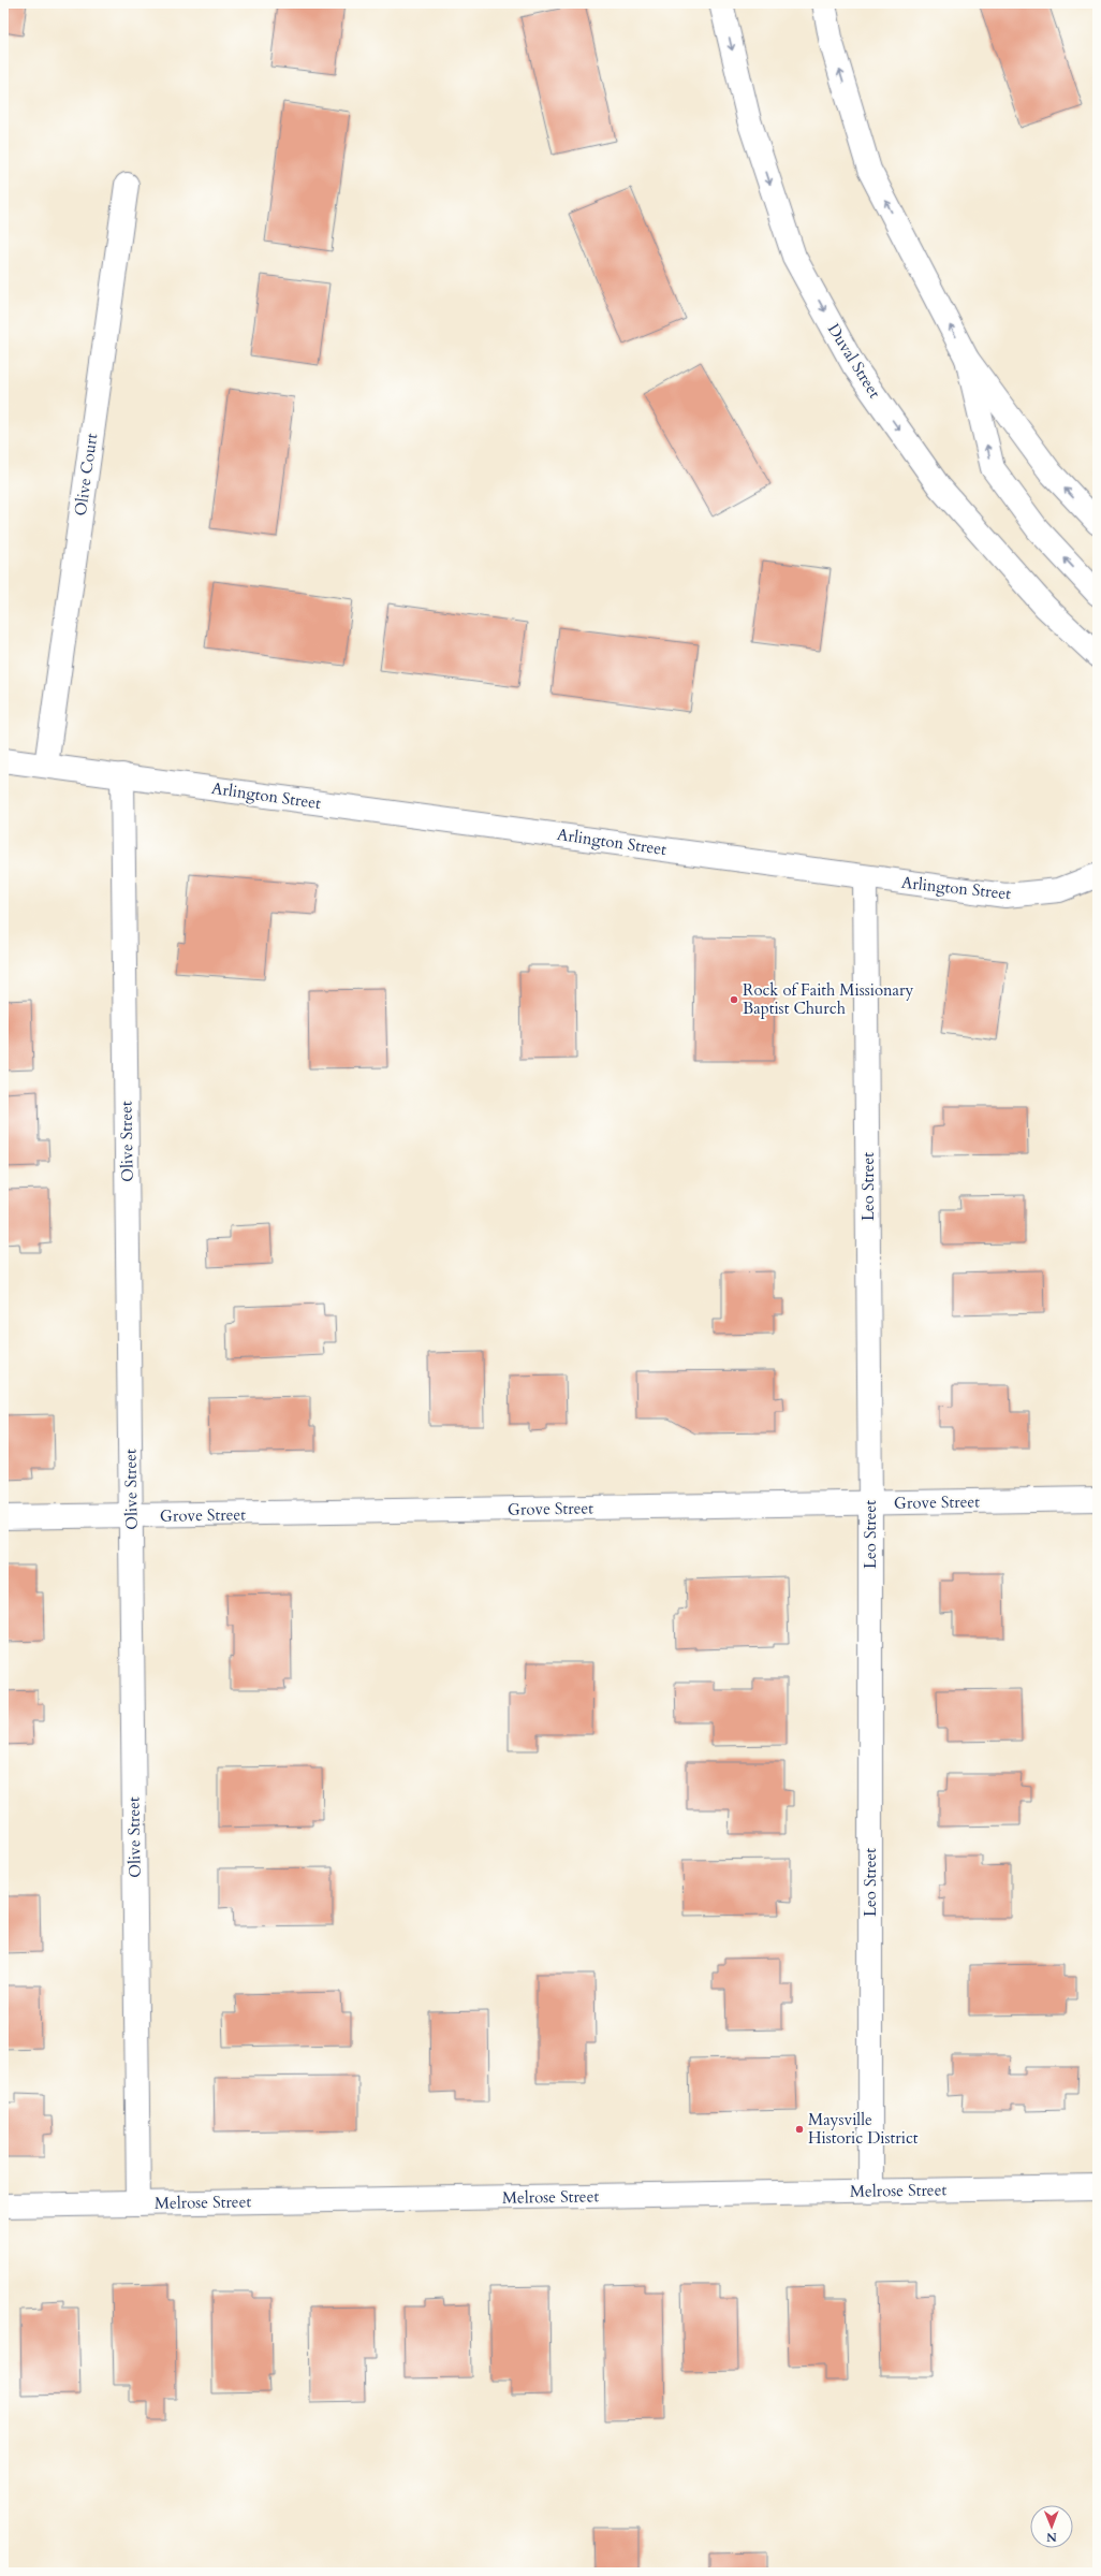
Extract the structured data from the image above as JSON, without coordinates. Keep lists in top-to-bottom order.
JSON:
{
  "streets": {
    "street": [
      "Duval Street",
      "Olive Court",
      "Arlington Street",
      "Olive Street",
      "Leo Street",
      "Grove Street",
      "Melrose Street"
    ]
  },
  "crossings": [
    ["Olive Court", "Arlington Street"],
    ["Arlington Street", "Olive Street"],
    ["Arlington Street", "Leo Street"],
    ["Olive Street", "Grove Street"],
    ["Olive Street", "Melrose Street"],
    ["Leo Street", "Grove Street"],
    ["Leo Street", "Melrose Street"]
  ],
  "places": ["Rock of Faith Missionary Baptist Church", "Maysville Historic District"],
  "north": "bottom"
}
